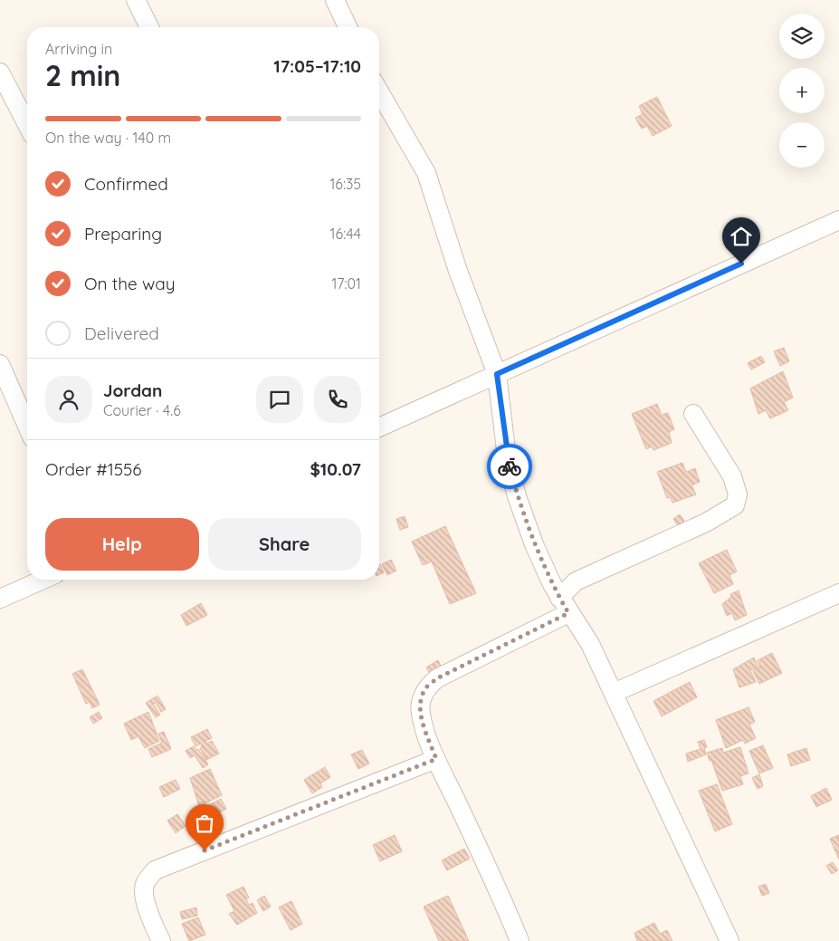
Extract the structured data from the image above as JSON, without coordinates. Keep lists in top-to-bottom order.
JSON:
{
  "page": {
    "map_buttons": ["+", "−"],
    "heading": ["2 min", "Arriving in", "17:05–17:10"],
    "panel": [
      "Jordan",
      "Courier · 4.6",
      "Order #1556",
      "$10.07"
    ],
    "bar": "On the way · 140 m",
    "list": [
      ["Confirmed", "16:35"],
      ["Preparing", "16:44"],
      ["On the way", "17:01"],
      "Delivered"
    ],
    "buttons": ["Help", "Share"]
  }
}
